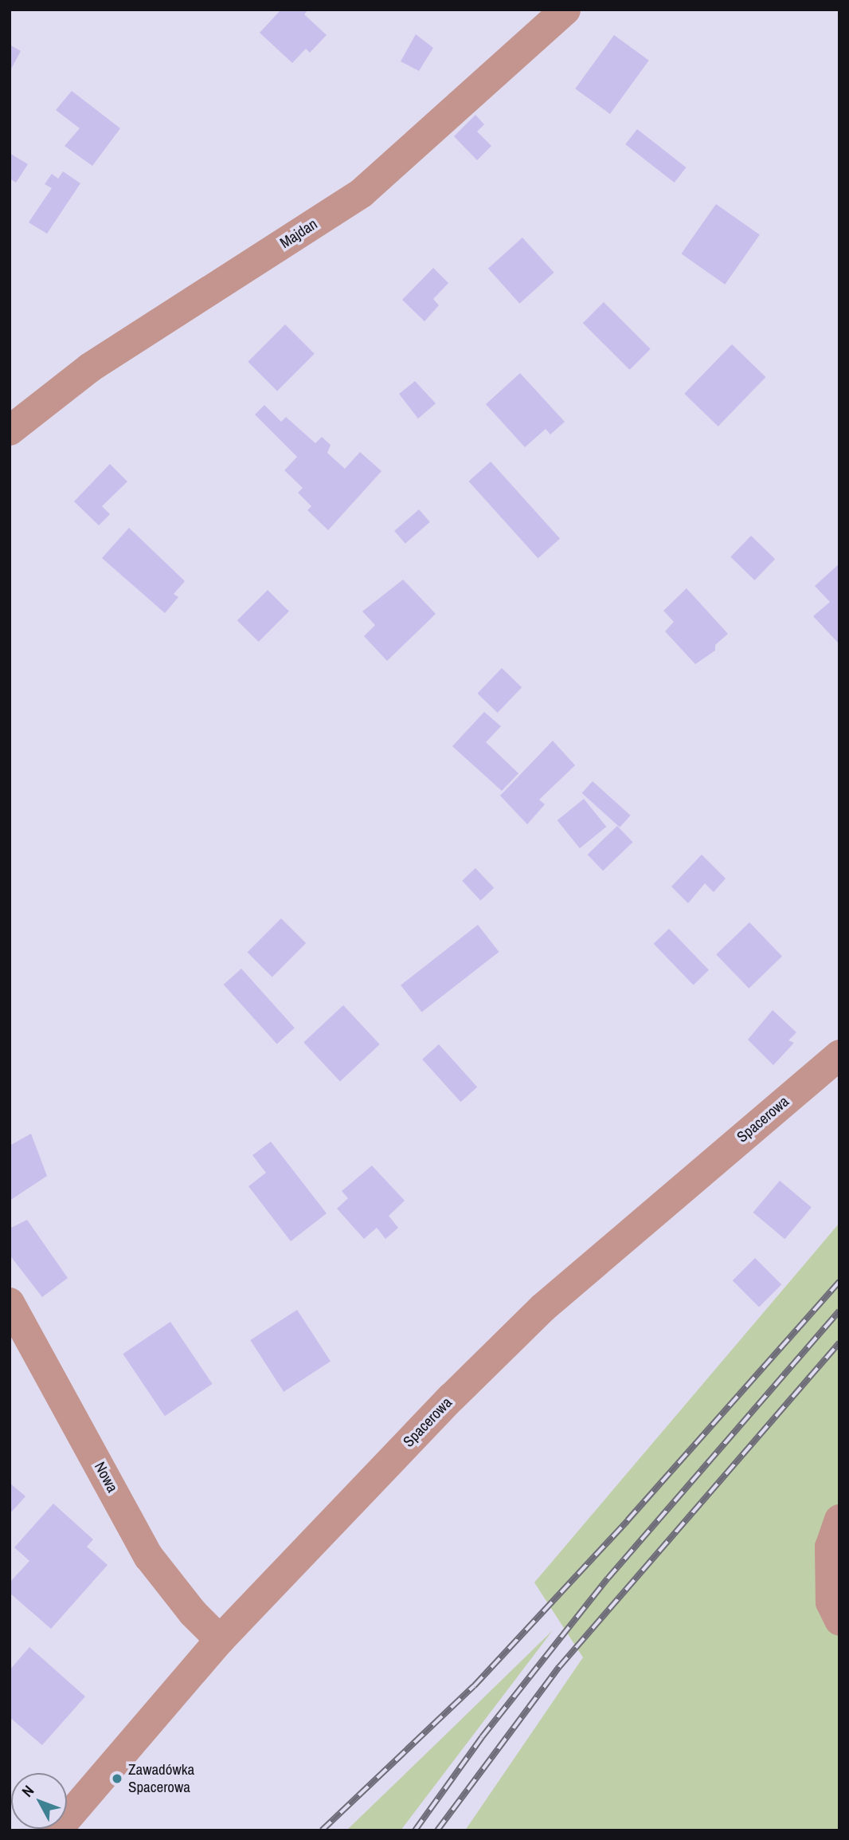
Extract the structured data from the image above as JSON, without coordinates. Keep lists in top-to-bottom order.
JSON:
{
  "streets": {
    "street": ["Majdan", "Spacerowa", "Nowa"]
  },
  "crossings": [
    ["Spacerowa", "Nowa"]
  ],
  "places": ["Zawadówka Spacerowa"],
  "north": "top left"
}
